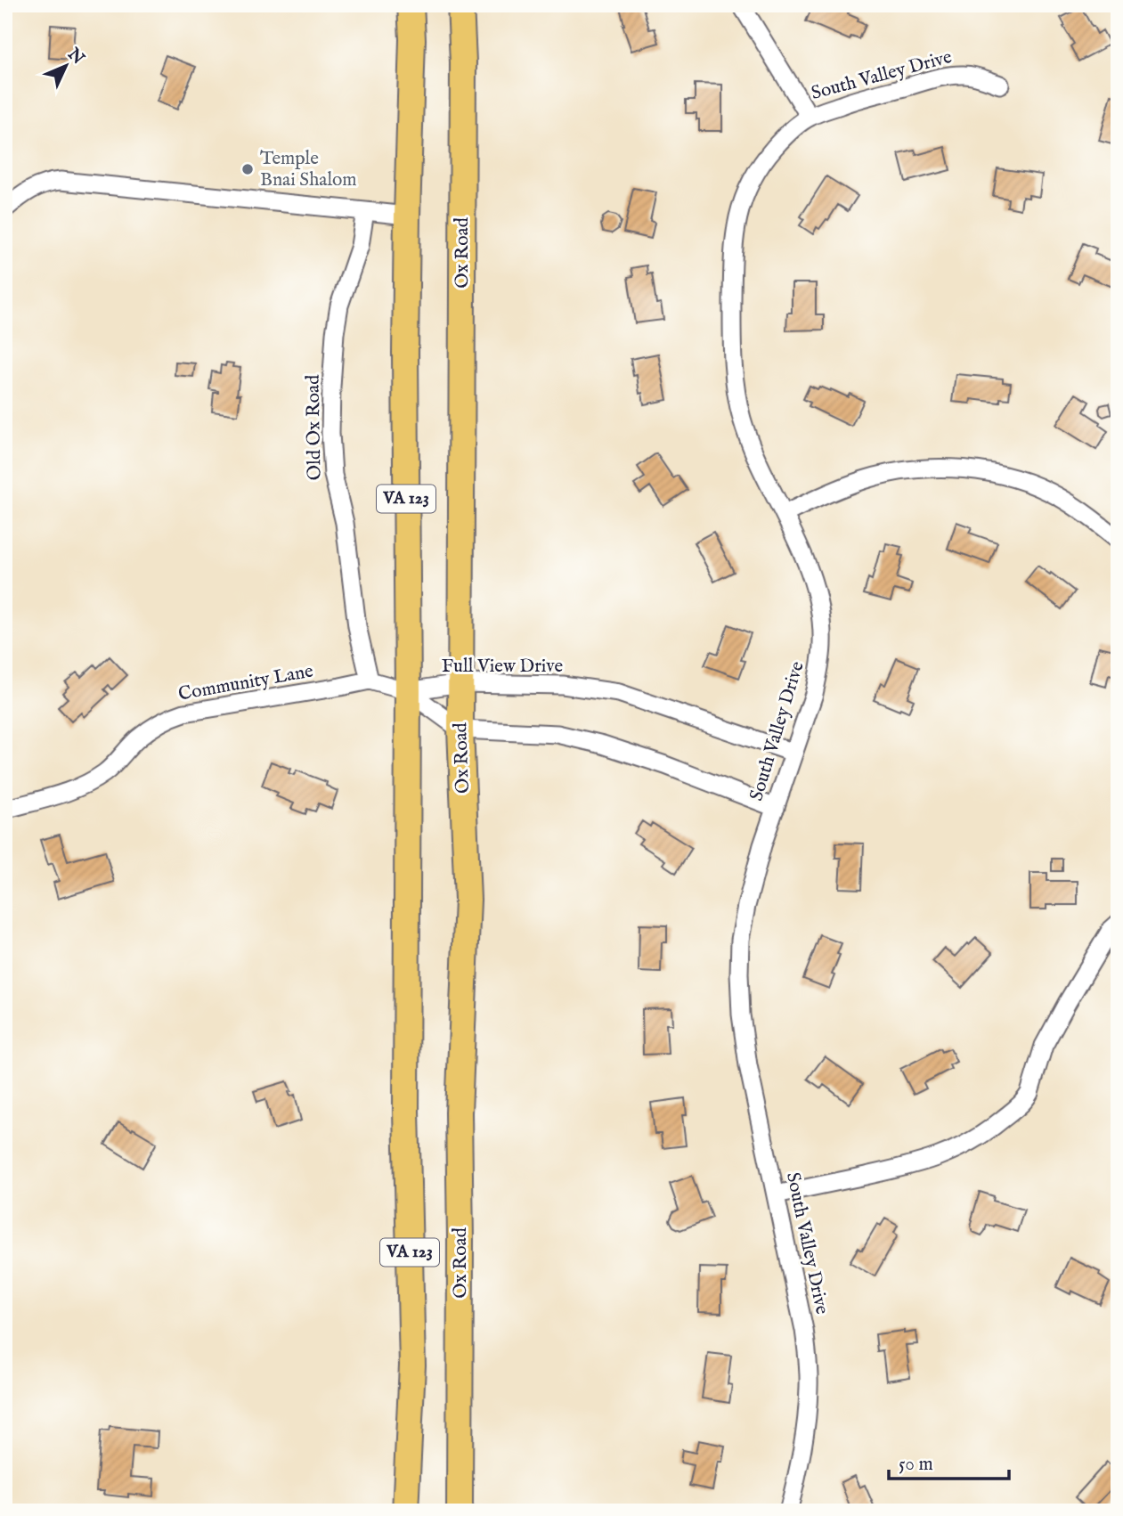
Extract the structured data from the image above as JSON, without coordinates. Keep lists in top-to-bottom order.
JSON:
{
  "streets": {
    "highway": ["Ox Road", "VA 123"],
    "street": [
      "South Valley Drive",
      "Old Ox Road",
      "Full View Drive",
      "Community Lane"
    ]
  },
  "crossings": [
    ["South Valley Drive", "Full View Drive"],
    ["Ox Road", "Full View Drive"],
    ["Old Ox Road", "Community Lane"],
    ["VA 123", "Full View Drive"],
    ["VA 123", "Community Lane"],
    ["Full View Drive", "Community Lane"]
  ],
  "places": ["Temple Bnai Shalom"],
  "scale_bar": "50 m",
  "north": "top right"
}
